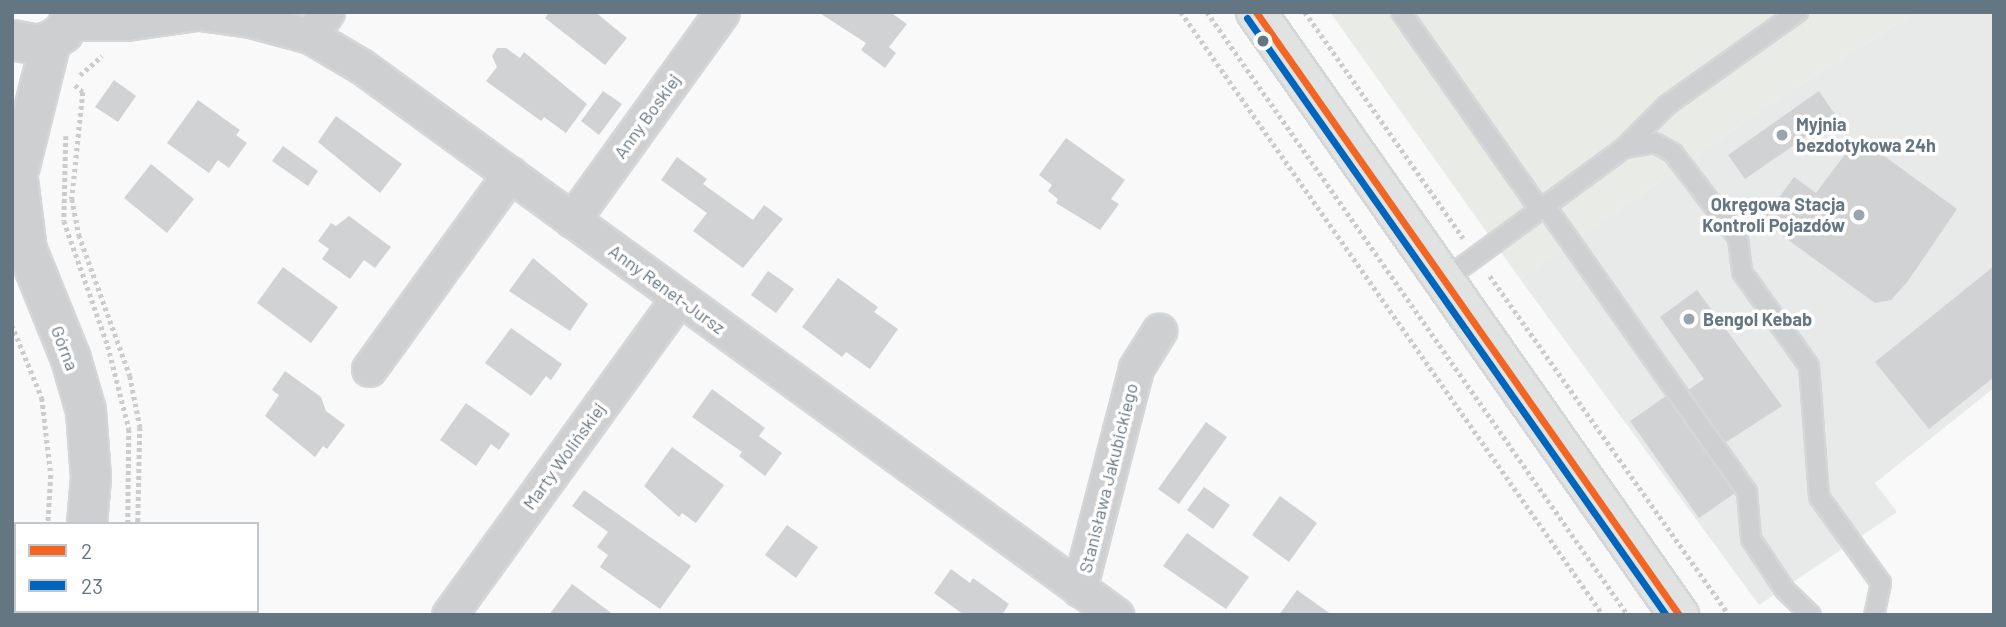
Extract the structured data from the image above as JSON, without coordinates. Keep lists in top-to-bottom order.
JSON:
{
  "streets": {
    "street": [
      "Anny Boskiej",
      "Anny Renet-Jursz",
      "Górna",
      "Marty Wolińskiej",
      "Stanisława Jakubickiego"
    ]
  },
  "crossings": [
    ["Anny Boskiej", "Anny Renet-Jursz"],
    ["Anny Renet-Jursz", "Górna"],
    ["Anny Renet-Jursz", "Marty Wolińskiej"],
    ["Anny Renet-Jursz", "Stanisława Jakubickiego"]
  ],
  "places": ["Myjnia bezdotykowa 24h", "Okręgowa Stacja Kontroli Pojazdów", "Bengol Kebab"],
  "lines": ["transit line 2", "transit line 23"],
  "legend": ["2", "23"]
}
